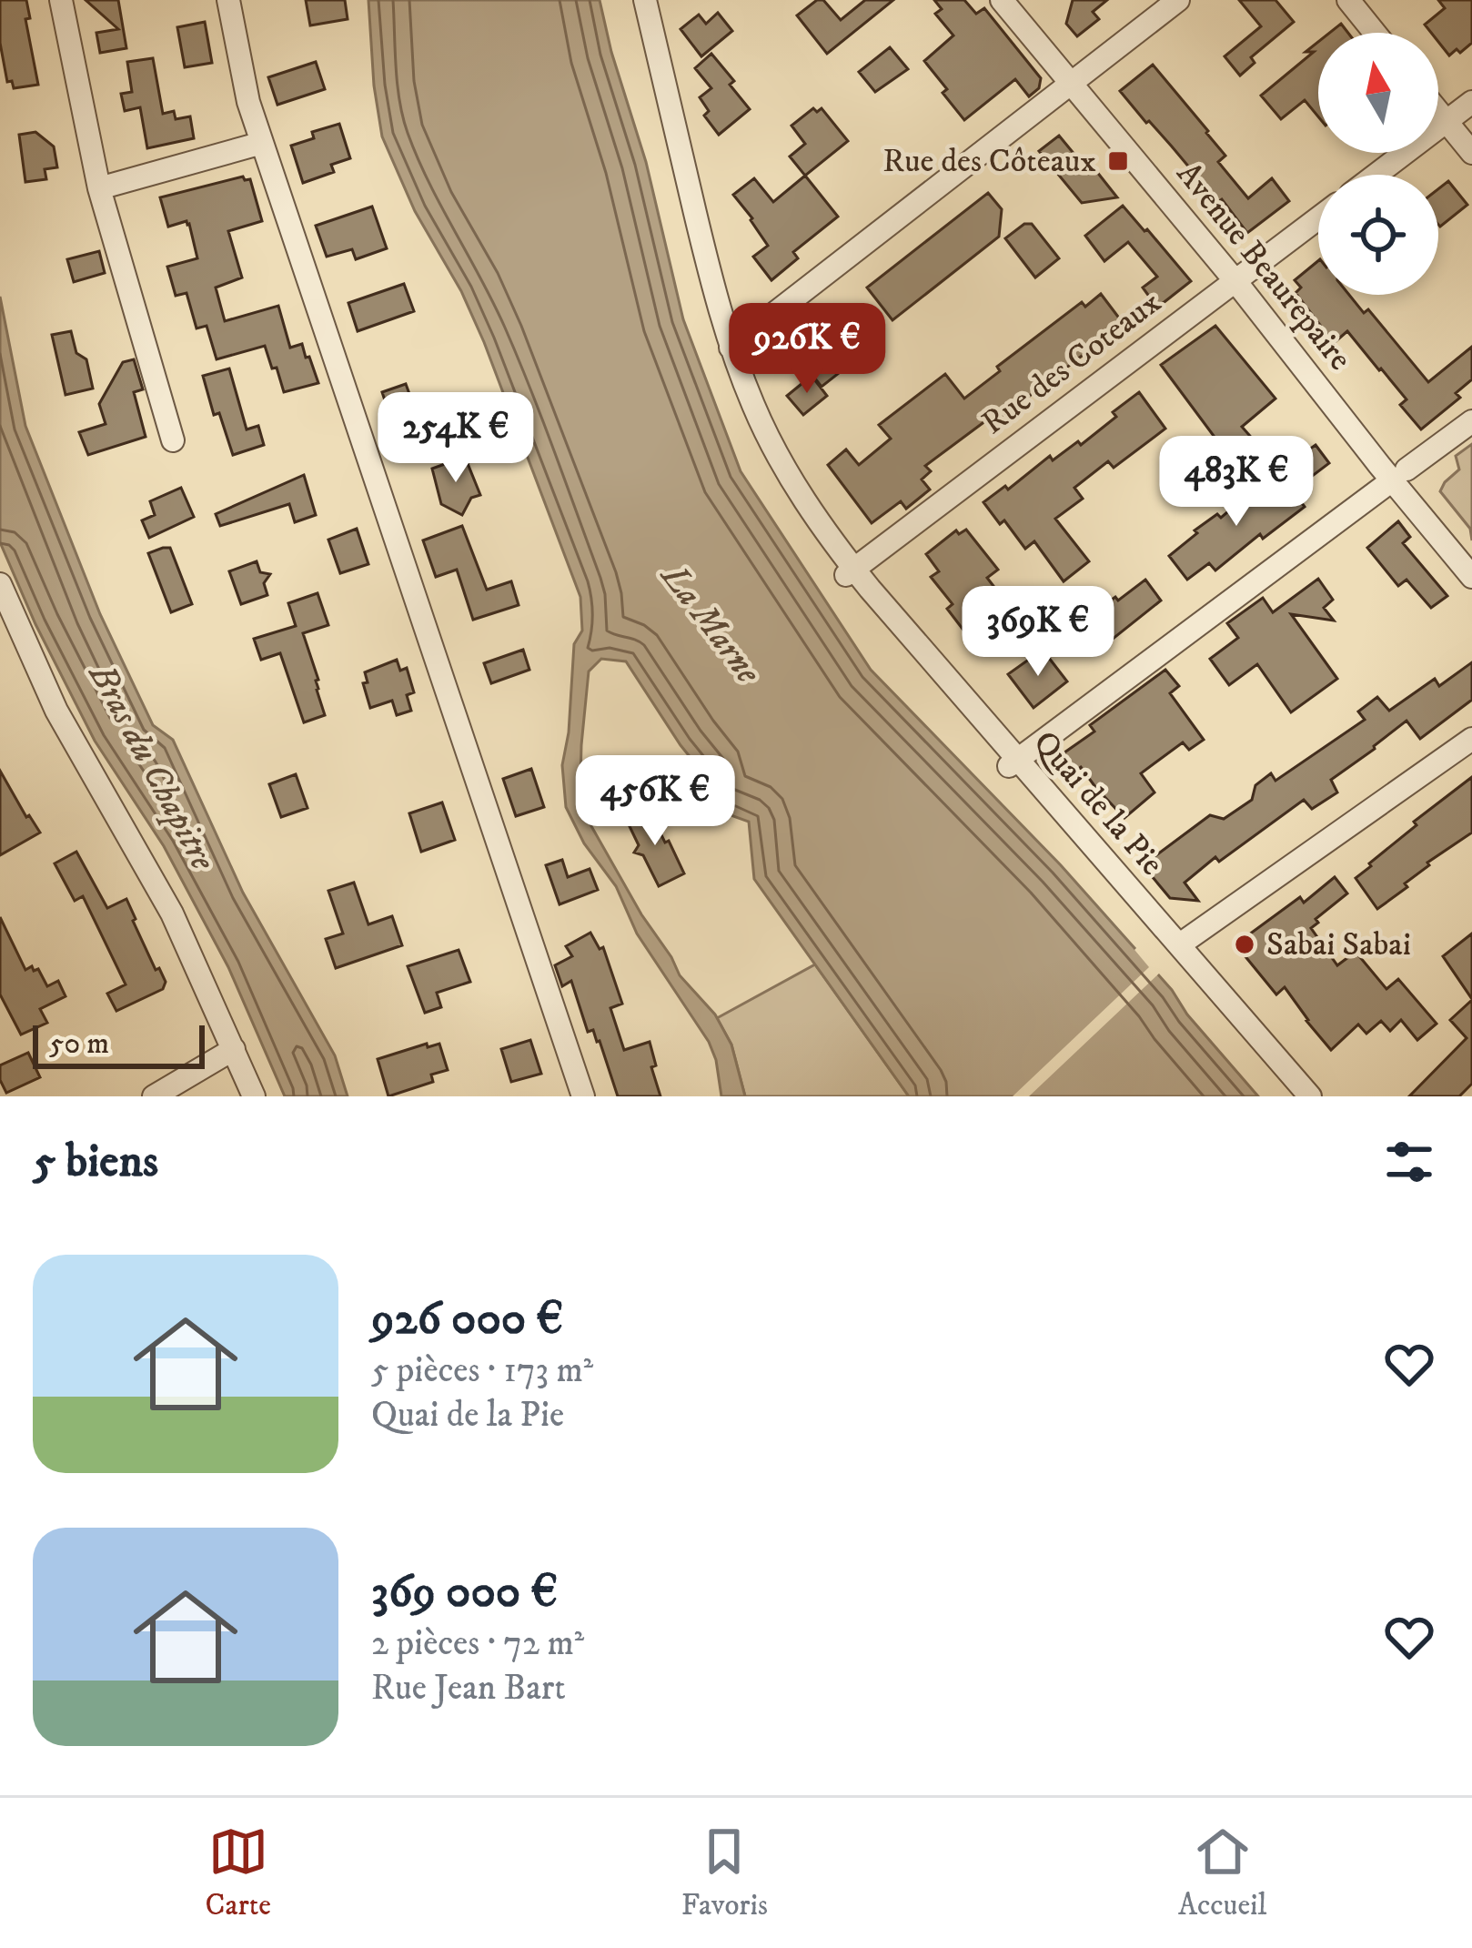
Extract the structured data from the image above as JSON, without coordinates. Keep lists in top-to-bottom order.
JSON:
{
  "streets": {
    "street": ["Avenue Beaurepaire", "Rue des Coteaux", "Quai de la Pie"]
  },
  "crossings": [
    ["Avenue Beaurepaire", "Rue des Coteaux"],
    ["Rue des Coteaux", "Quai de la Pie"]
  ],
  "water": ["La Marne", "Bras du Chapitre"],
  "places": {
    "transit": ["Rue des Côteaux"],
    "other": ["Sabai Sabai"]
  },
  "scale_bar": "50 m",
  "north": "top",
  "page": {
    "price": [
      "926K €",
      "254K €",
      "483K €",
      "369K €",
      "456K €"
    ],
    "scale": "50 m",
    "heading": "5 biens",
    "list": [
      {
        "name": "926 000 €",
        "note": "5 pièces · 173 m² · Quai de la Pie"
      },
      {
        "name": "369 000 €",
        "note": "2 pièces · 72 m² · Rue Jean Bart"
      }
    ],
    "tabs": ["Carte", "Favoris", "Accueil"]
  }
}
